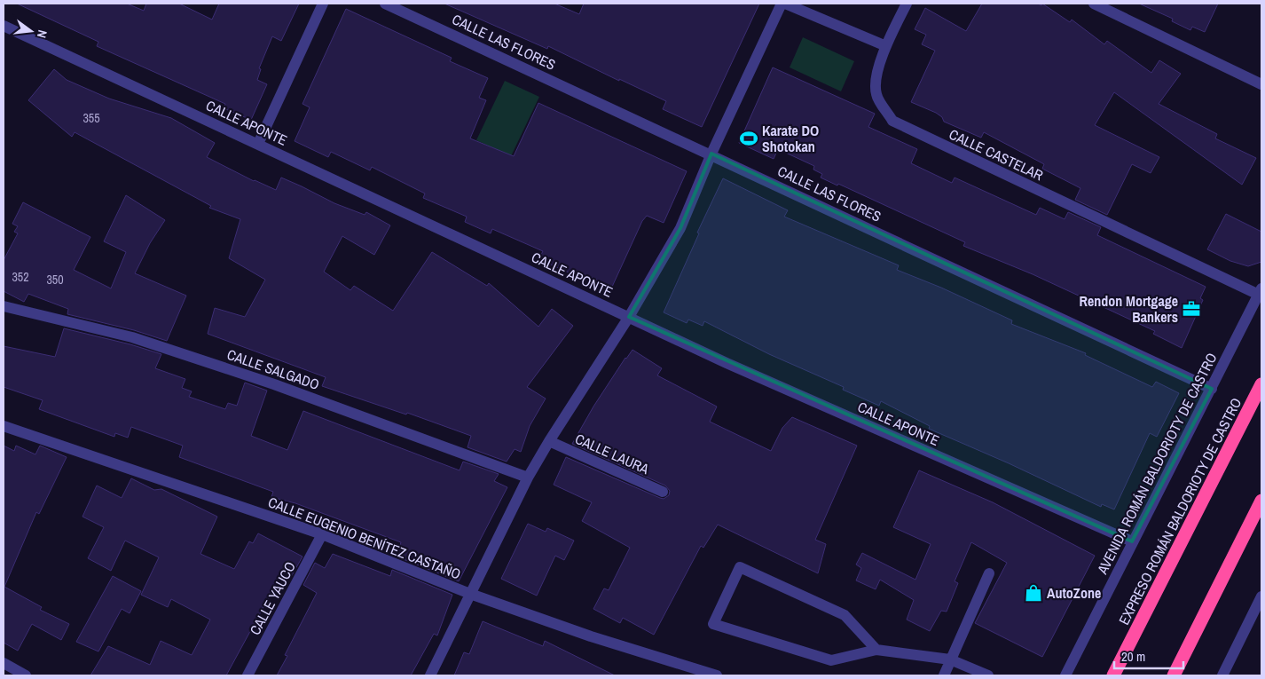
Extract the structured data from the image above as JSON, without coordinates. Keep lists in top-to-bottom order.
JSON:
{
  "streets": {
    "highway": ["EXPRESO ROMÁN BALDORIOTY DE CASTRO"],
    "street": [
      "CALLE LAS FLORES",
      "CALLE APONTE",
      "CALLE CASTELAR",
      "CALLE SALGADO",
      "CALLE LAURA",
      "AVENIDA ROMÁN BALDORIOTY DE CASTRO",
      "CALLE EUGENIO BENÍTEZ CASTAÑO",
      "CALLE YAUCO"
    ]
  },
  "crossings": [
    ["CALLE LAS FLORES", "AVENIDA ROMÁN BALDORIOTY DE CASTRO"],
    ["CALLE APONTE", "AVENIDA ROMÁN BALDORIOTY DE CASTRO"],
    ["CALLE CASTELAR", "AVENIDA ROMÁN BALDORIOTY DE CASTRO"],
    ["CALLE EUGENIO BENÍTEZ CASTAÑO", "CALLE YAUCO"]
  ],
  "places": {
    "sports": ["Karate DO Shotokan"],
    "office": ["Rendon Mortgage Bankers"],
    "shop": ["AutoZone"]
  },
  "house_numbers": ["355", "352", "350"],
  "scale_bar": "20 m",
  "north": "right"
}
